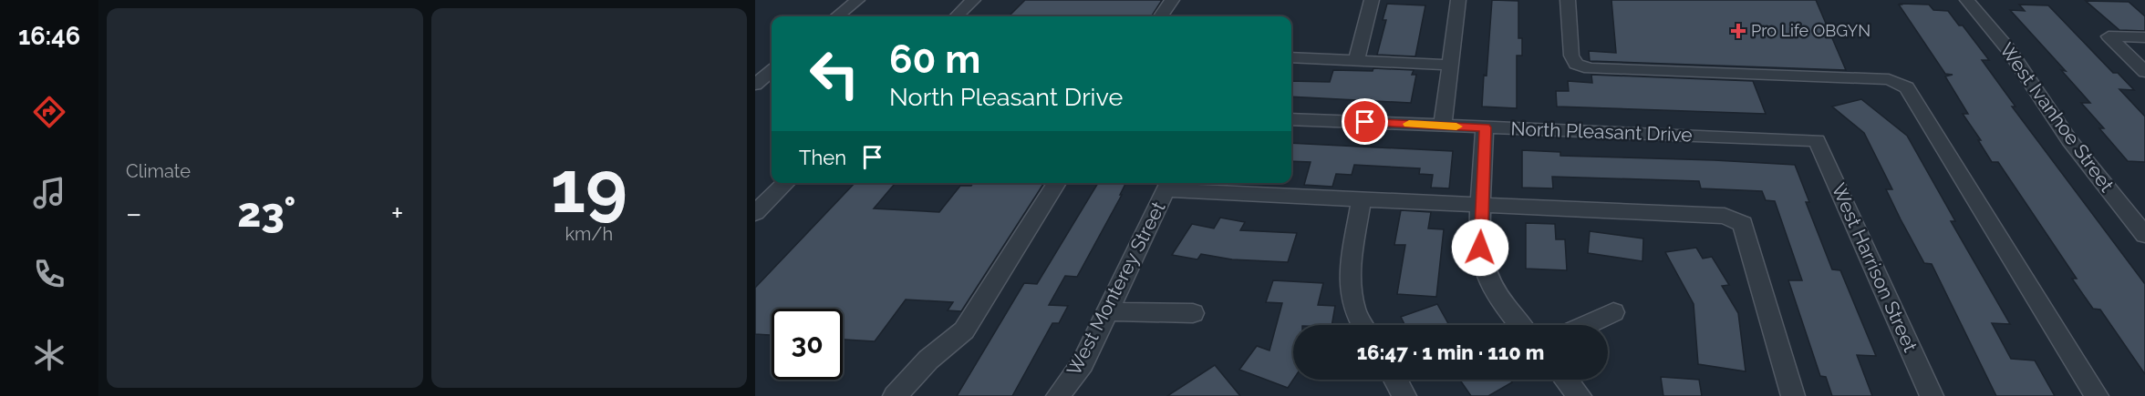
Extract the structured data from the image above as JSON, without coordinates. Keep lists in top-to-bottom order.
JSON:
{
  "streets": {
    "street": [
      "West Ivanhoe Street",
      "North Pleasant Drive",
      "West Harrison Street",
      "West Monterey Street"
    ]
  },
  "crossings": [
    ["North Pleasant Drive", "West Harrison Street"]
  ],
  "places": {
    "health": ["Pro Life OBGYN"]
  },
  "page": {
    "tabs": "16:46",
    "tile": [
      "Climate",
      ["19", "km/h"]
    ],
    "turn": ["60 m", "North Pleasant Drive"],
    "then": "Then",
    "heat": ["−", "23°", "+"],
    "limit": "30",
    "trip": "16:47 · 1 min · 110 m"
  }
}
